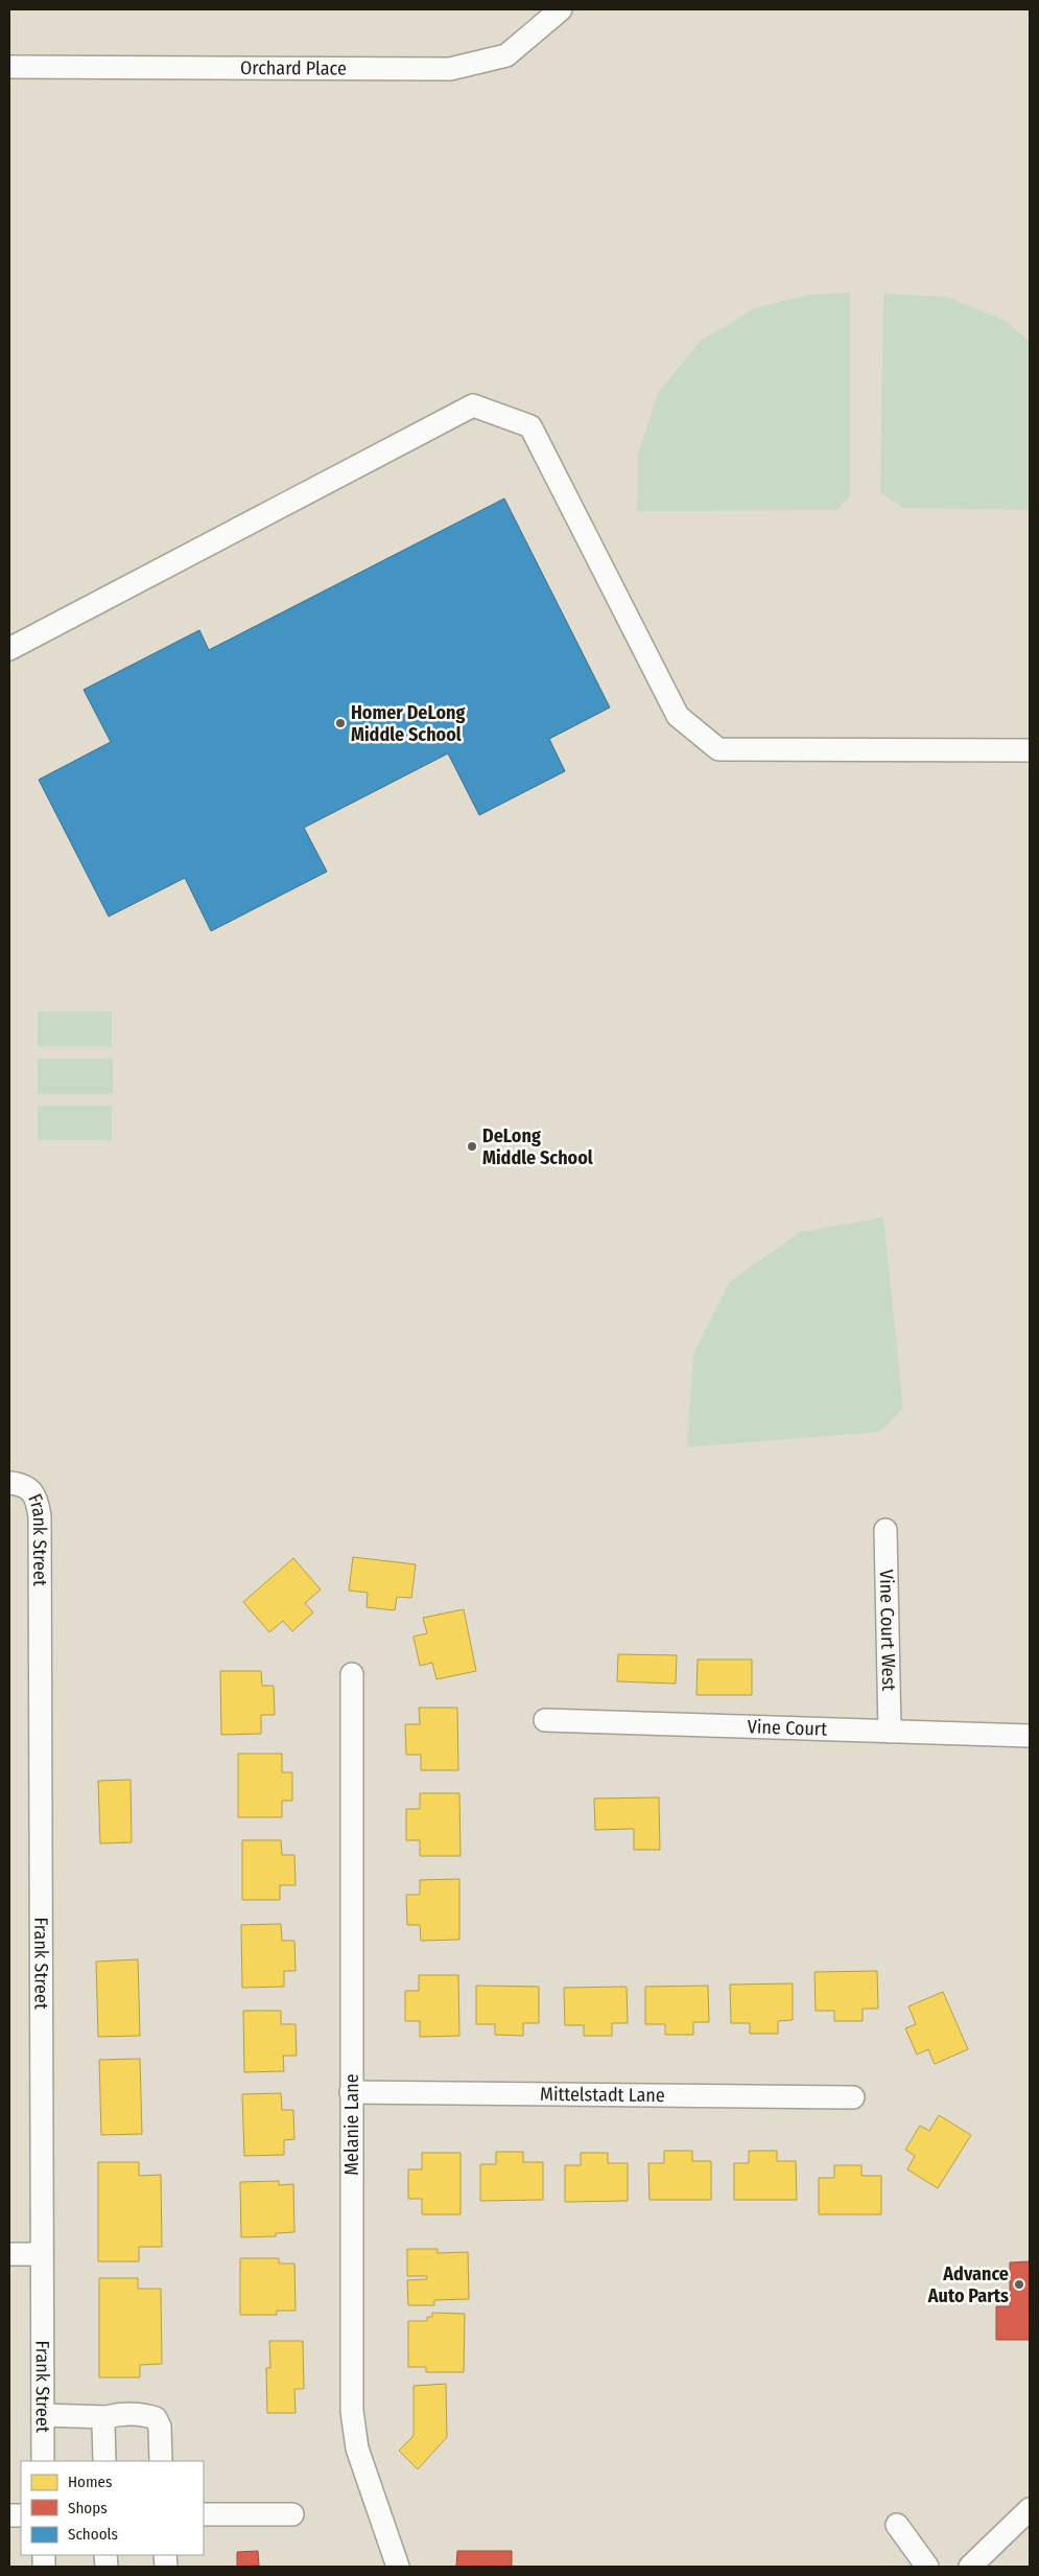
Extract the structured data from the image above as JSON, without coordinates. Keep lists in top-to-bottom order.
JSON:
{
  "streets": {
    "street": [
      "Orchard Place",
      "Frank Street",
      "Vine Court West",
      "Vine Court",
      "Mittelstadt Lane",
      "Melanie Lane"
    ]
  },
  "crossings": [
    ["Vine Court West", "Vine Court"],
    ["Mittelstadt Lane", "Melanie Lane"]
  ],
  "places": ["Homer DeLong Middle School", "DeLong Middle School", "Advance Auto Parts"],
  "legend": ["Homes", "Shops", "Schools"]
}
